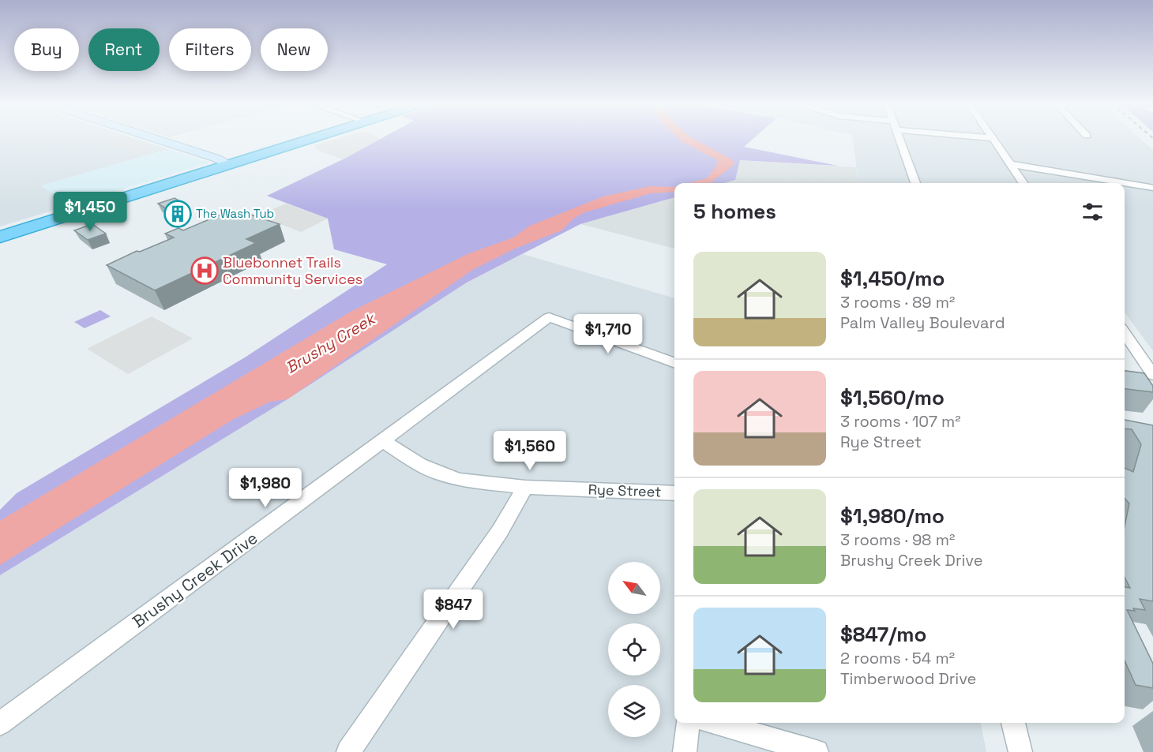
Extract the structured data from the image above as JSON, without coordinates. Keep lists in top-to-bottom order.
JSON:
{
  "streets": {
    "street": ["Rye Street", "Brushy Creek Drive"]
  },
  "crossings": [
    ["Rye Street", "Brushy Creek Drive"]
  ],
  "water": ["Brushy Creek"],
  "places": {
    "building": ["The Wash Tub"],
    "hospital": ["Bluebonnet Trails Community Services"]
  },
  "north": "top left",
  "page": {
    "chip": [
      "Buy",
      "Rent",
      "Filters",
      "New"
    ],
    "heading": "5 homes",
    "price": [
      "$1,450",
      "$1,710",
      "$1,560",
      "$1,980",
      "$847"
    ],
    "list": [
      {
        "name": "$1,450/mo",
        "note": "3 rooms · 89 m² · Palm Valley Boulevard"
      },
      {
        "name": "$1,560/mo",
        "note": "3 rooms · 107 m² · Rye Street"
      },
      {
        "name": "$1,980/mo",
        "note": "3 rooms · 98 m² · Brushy Creek Drive"
      },
      {
        "name": "$847/mo",
        "note": "2 rooms · 54 m² · Timberwood Drive"
      }
    ]
  }
}
